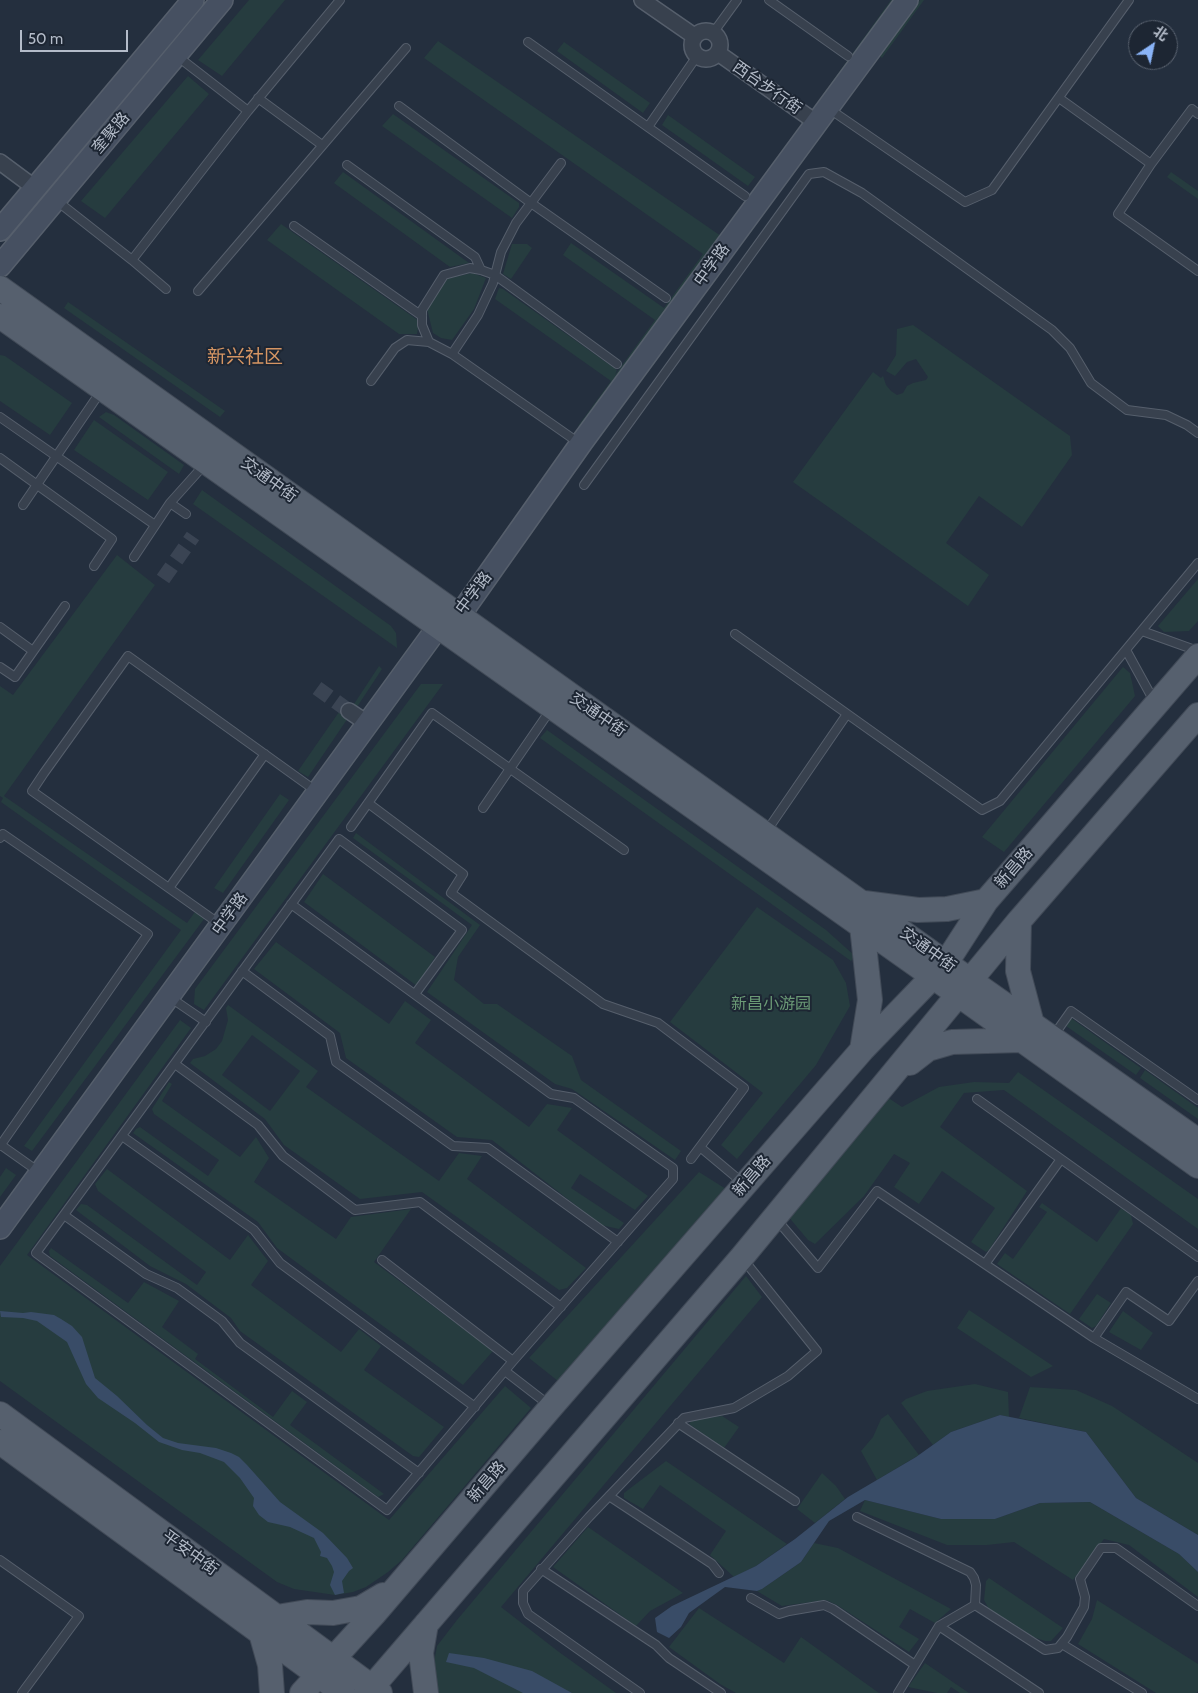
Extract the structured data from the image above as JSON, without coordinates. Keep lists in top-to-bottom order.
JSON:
{
  "streets": {
    "main road": ["交通中街", "新昌路", "平安中街"],
    "street": ["西台步行街", "奎聚路", "中学路"]
  },
  "crossings": [
    ["西台步行街", "中学路"],
    ["中学路", "交通中街"],
    ["交通中街", "新昌路"],
    ["新昌路", "平安中街"]
  ],
  "districts": ["新兴社区"],
  "parks": ["新昌小游园"],
  "scale_bar": "50 m",
  "north": "top right"
}
